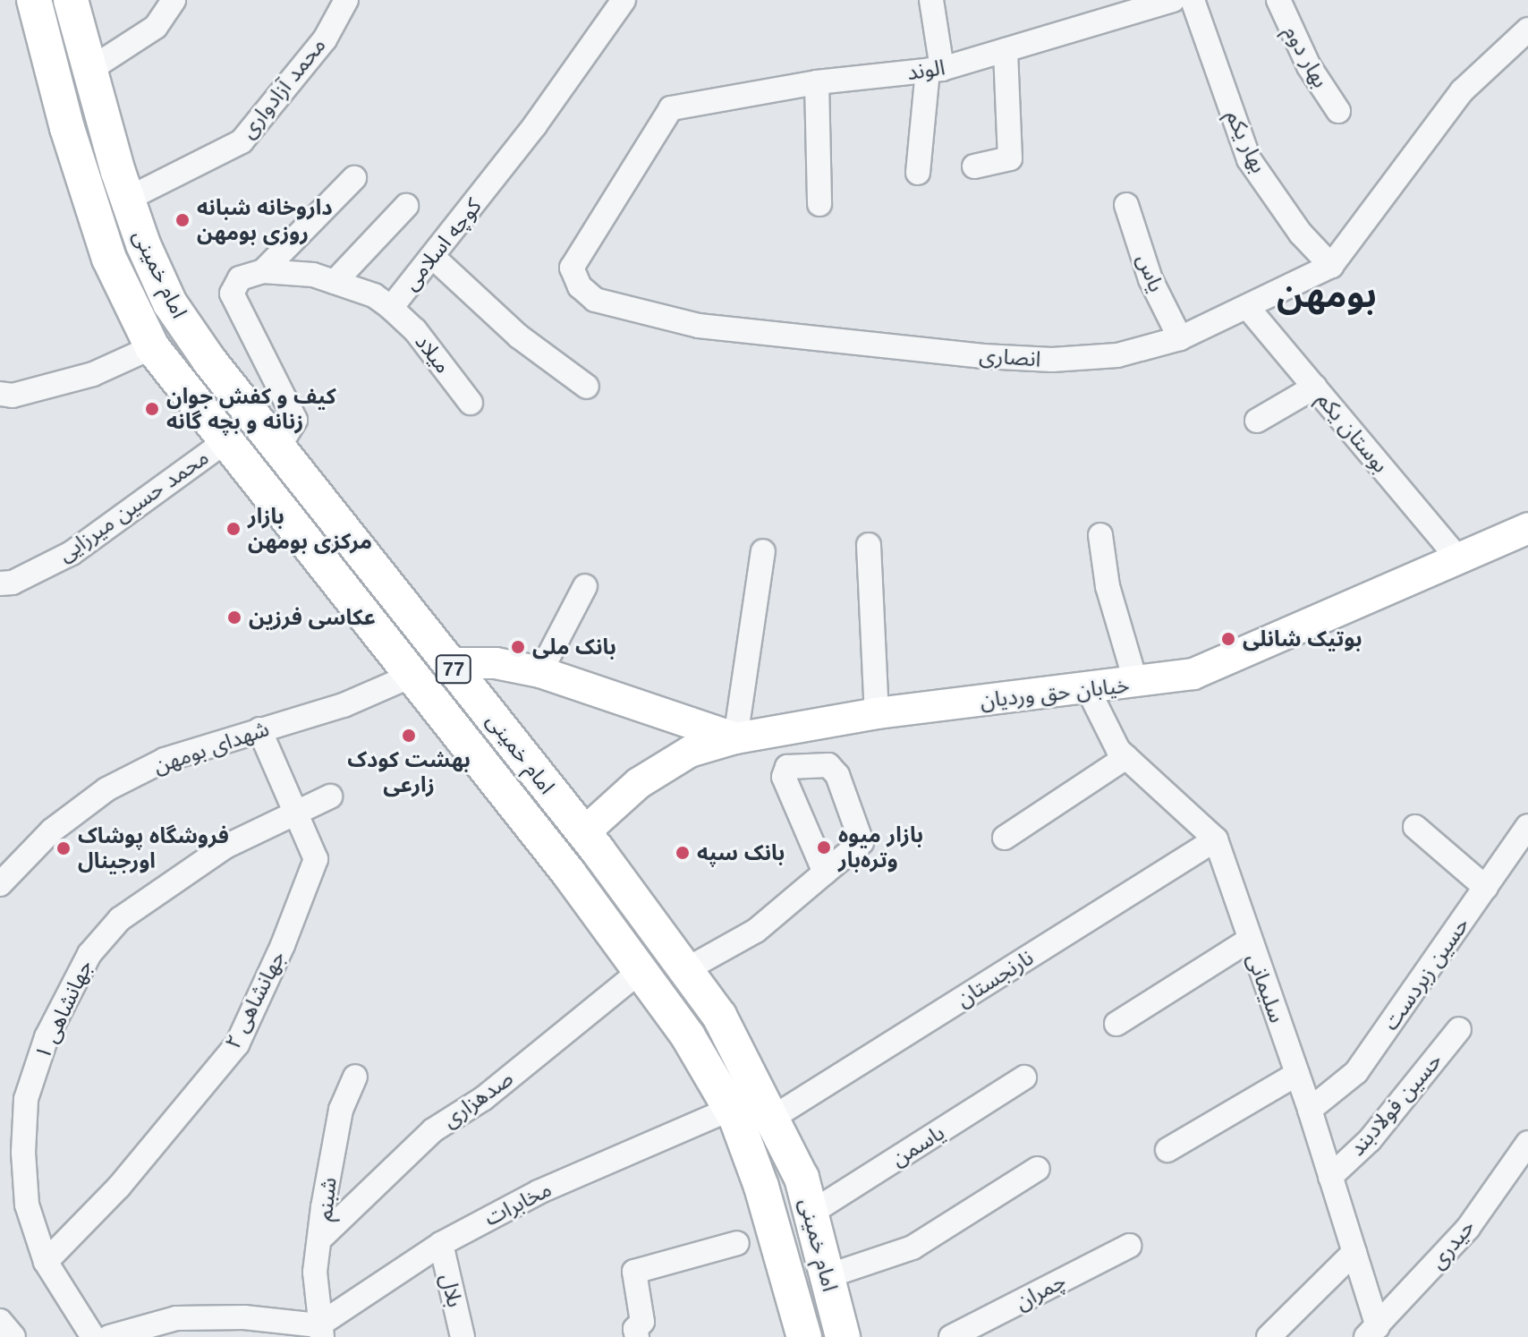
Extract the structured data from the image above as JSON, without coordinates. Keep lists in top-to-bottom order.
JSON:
{
  "streets": {
    "highway": ["امام خمینی", "77"],
    "main road": ["خیابان حق وردیان"],
    "street": [
      "بهار دوم",
      "الوند",
      "محمد آزادواری",
      "بهار یکم",
      "کوچه اسلامی",
      "یاس",
      "میلاد",
      "انصاری",
      "بوستان یکم",
      "محمد حسین میرزایی",
      "شهدای بومهن",
      "حسین زبردست",
      "نارنجستان",
      "سلیمانی",
      "جهانشاهی ۲",
      "جهانشاهی ۱",
      "صدهزاری",
      "حسین فولادبند",
      "یاسمن",
      "شبنم",
      "مخابرات",
      "حیدری",
      "بلال",
      "چمران"
    ]
  },
  "crossings": [
    ["الوند", "انصاری"],
    ["محمد آزادواری", "امام خمینی"],
    ["بهار یکم", "انصاری"],
    ["کوچه اسلامی", "میلاد"],
    ["یاس", "انصاری"],
    ["امام خمینی", "محمد حسین میرزایی"],
    ["امام خمینی", "خیابان حق وردیان"],
    ["امام خمینی", "شهدای بومهن"],
    ["امام خمینی", "نارنجستان"],
    ["امام خمینی", "صدهزاری"],
    ["امام خمینی", "یاسمن"],
    ["امام خمینی", "مخابرات"],
    ["انصاری", "بوستان یکم"],
    ["بوستان یکم", "خیابان حق وردیان"],
    ["خیابان حق وردیان", "سلیمانی"],
    ["شهدای بومهن", "جهانشاهی ۲"],
    ["حسین زبردست", "سلیمانی"],
    ["نارنجستان", "سلیمانی"],
    ["سلیمانی", "حسین فولادبند"],
    ["سلیمانی", "حیدری"],
    ["جهانشاهی ۲", "جهانشاهی ۱"],
    ["صدهزاری", "شبنم"],
    ["شبنم", "مخابرات"],
    ["مخابرات", "بلال"]
  ],
  "districts": ["بومهن"],
  "places": [
    "داروخانه شبانه روزی بومهن",
    "کیف و کفش جوان زنانه و بچه گانه",
    "بازار مرکزی بومهن",
    "عکاسی فرزین",
    "بوتیک شانلی",
    "بانک ملی",
    "بهشت کودک زارعی",
    "بازار میوه وتره‌بار",
    "فروشگاه پوشاک اورجینال",
    "بانک سپه"
  ]
}
